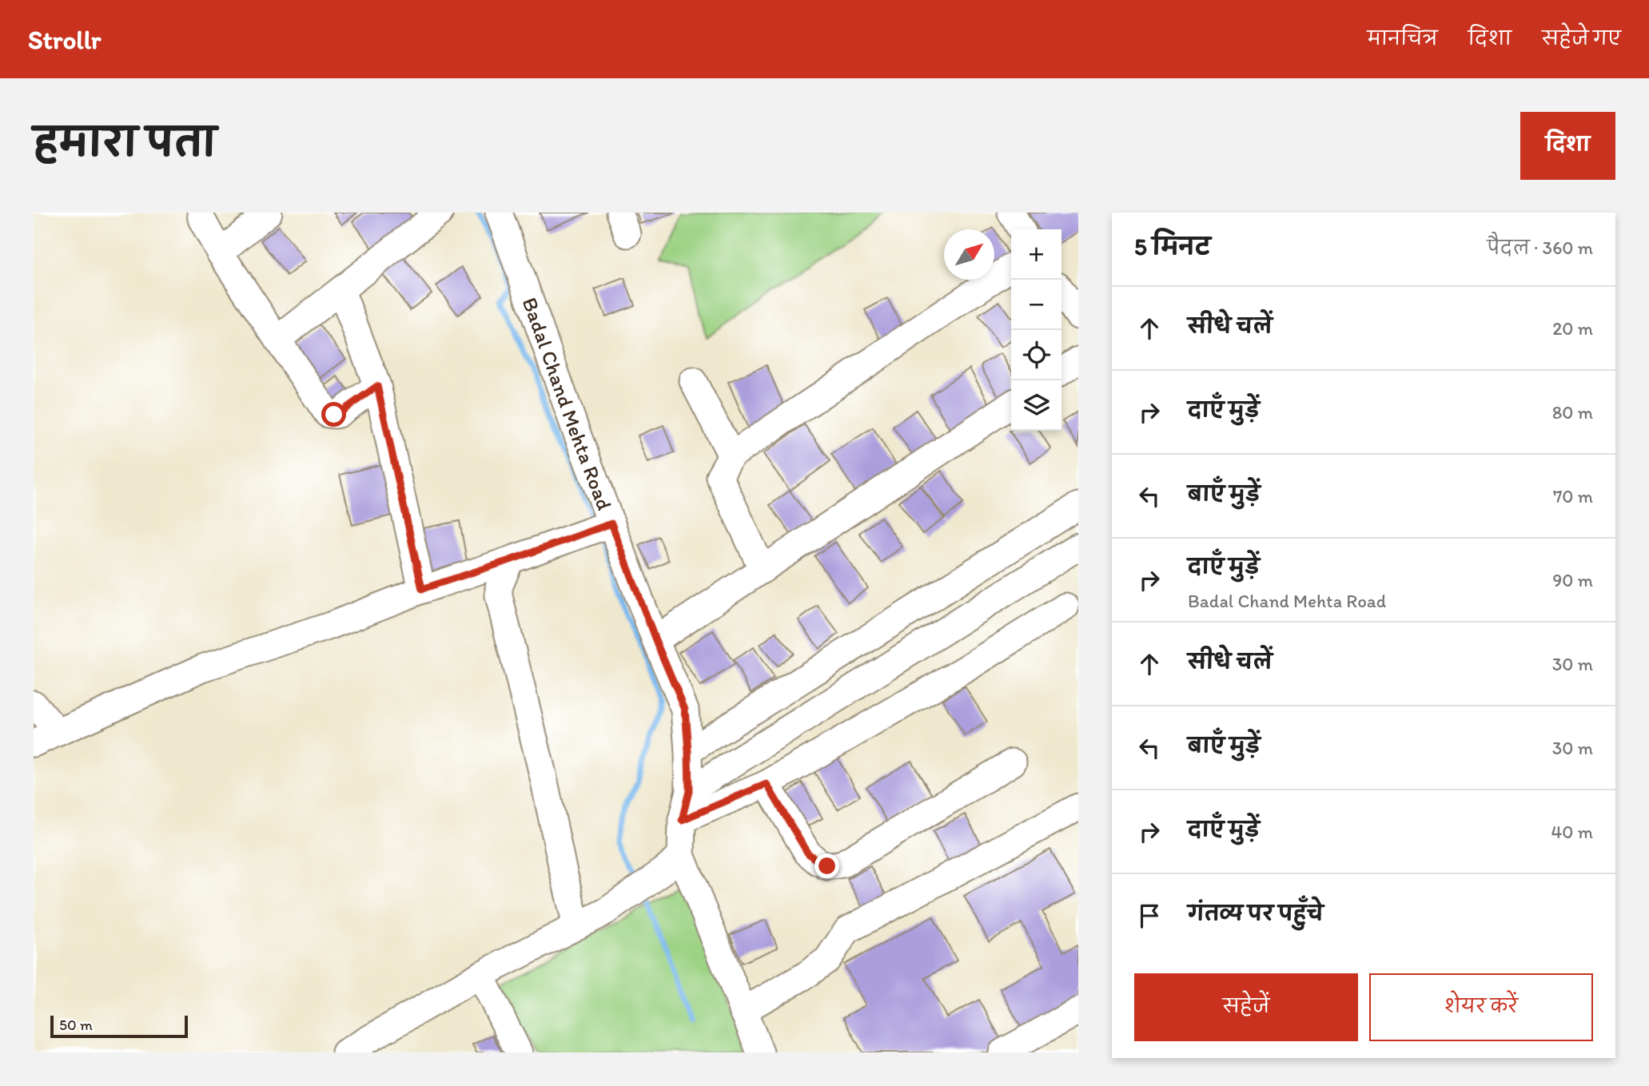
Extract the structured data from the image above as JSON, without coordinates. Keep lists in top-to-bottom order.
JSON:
{
  "streets": {
    "street": ["Badal Chand Mehta Road"]
  },
  "scale_bar": "50 m",
  "north": "top right",
  "page": {
    "header": "Strollr",
    "nav": ["मानचित्र", "दिशा", "सहेजे गए"],
    "title": "हमारा पता",
    "buttons": [
      "दिशा",
      ["सहेजें", "शेयर करें"]
    ],
    "heading": ["5 मिनट", "पैदल · 360 m"],
    "map_buttons": ["+", "−"],
    "list": [
      ["सीधे चलें", "20 m"],
      ["दाएँ मुड़ें", "80 m"],
      ["बाएँ मुड़ें", "70 m"],
      ["दाएँ मुड़ें", "Badal Chand Mehta Road", "90 m"],
      ["सीधे चलें", "30 m"],
      ["बाएँ मुड़ें", "30 m"],
      ["दाएँ मुड़ें", "40 m"],
      "गंतव्य पर पहुँचे"
    ],
    "scale": "50 m"
  }
}
